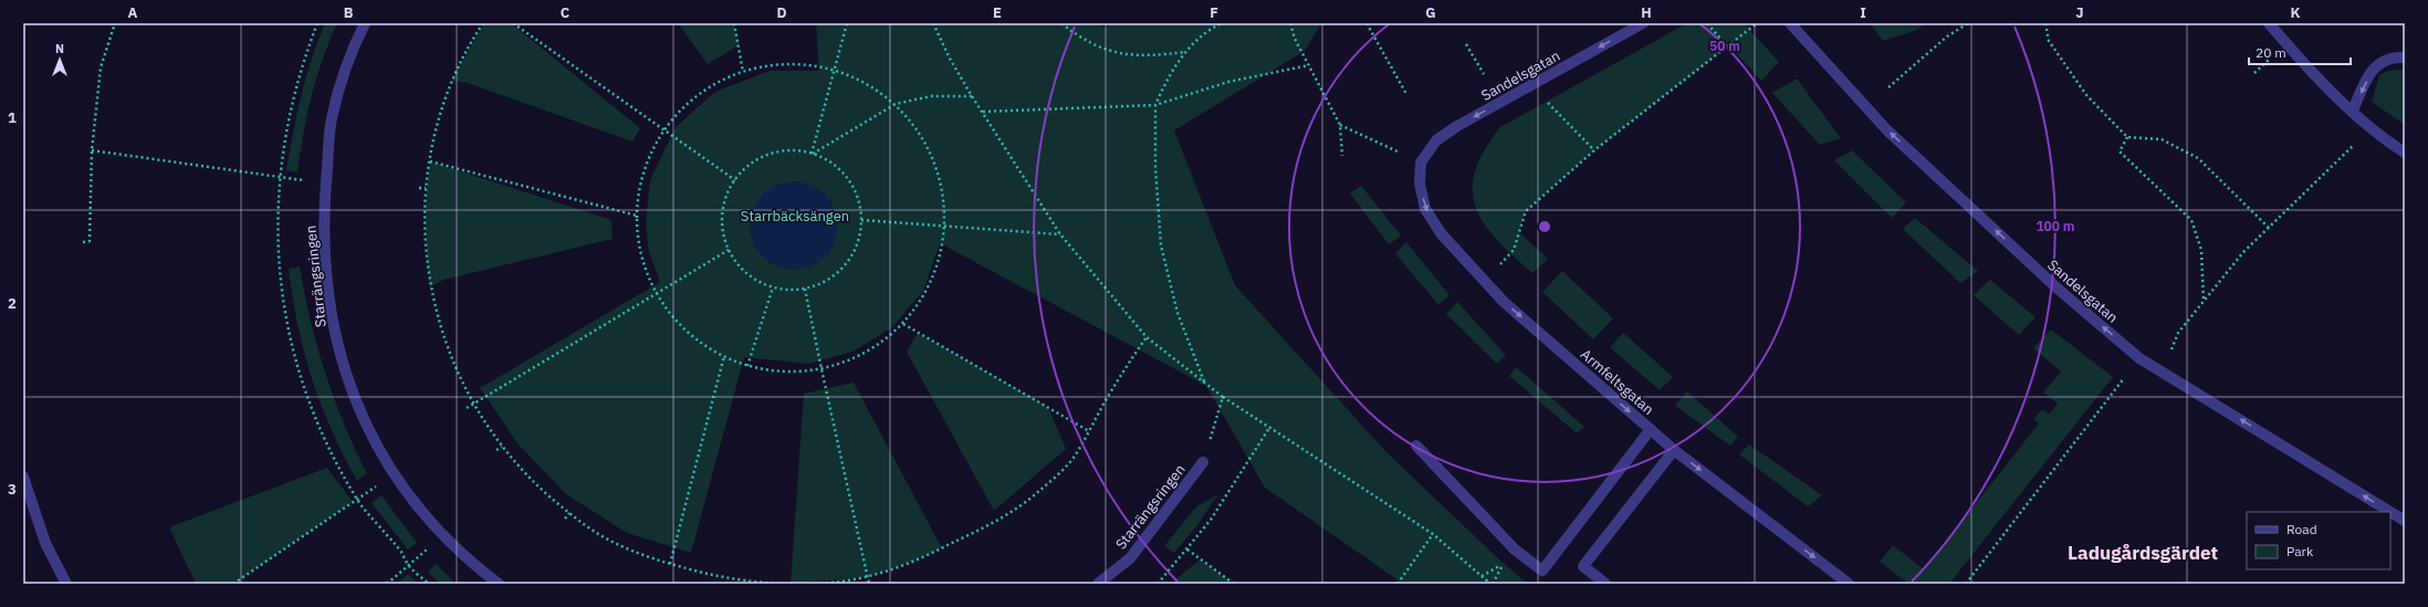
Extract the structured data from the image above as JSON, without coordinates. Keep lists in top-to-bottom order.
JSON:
{
  "streets": {
    "street": ["Sandelsgatan", "Starrängsringen", "Armfeltsgatan"]
  },
  "crossings": [
    ["Sandelsgatan", "Armfeltsgatan"]
  ],
  "one_way": ["Sandelsgatan", "Armfeltsgatan"],
  "districts": ["Ladugårdsgärdet"],
  "parks": ["Starrbäcksängen"],
  "legend": ["Road", "Park"],
  "scale_bar": "20 m",
  "north": "top",
  "grid": {
    "columns": [
      "A",
      "B",
      "C",
      "D",
      "E",
      "F",
      "G",
      "H",
      "I",
      "J",
      "K"
    ],
    "rows": ["1", "2", "3"]
  },
  "rings": ["50 m", "100 m"]
}
